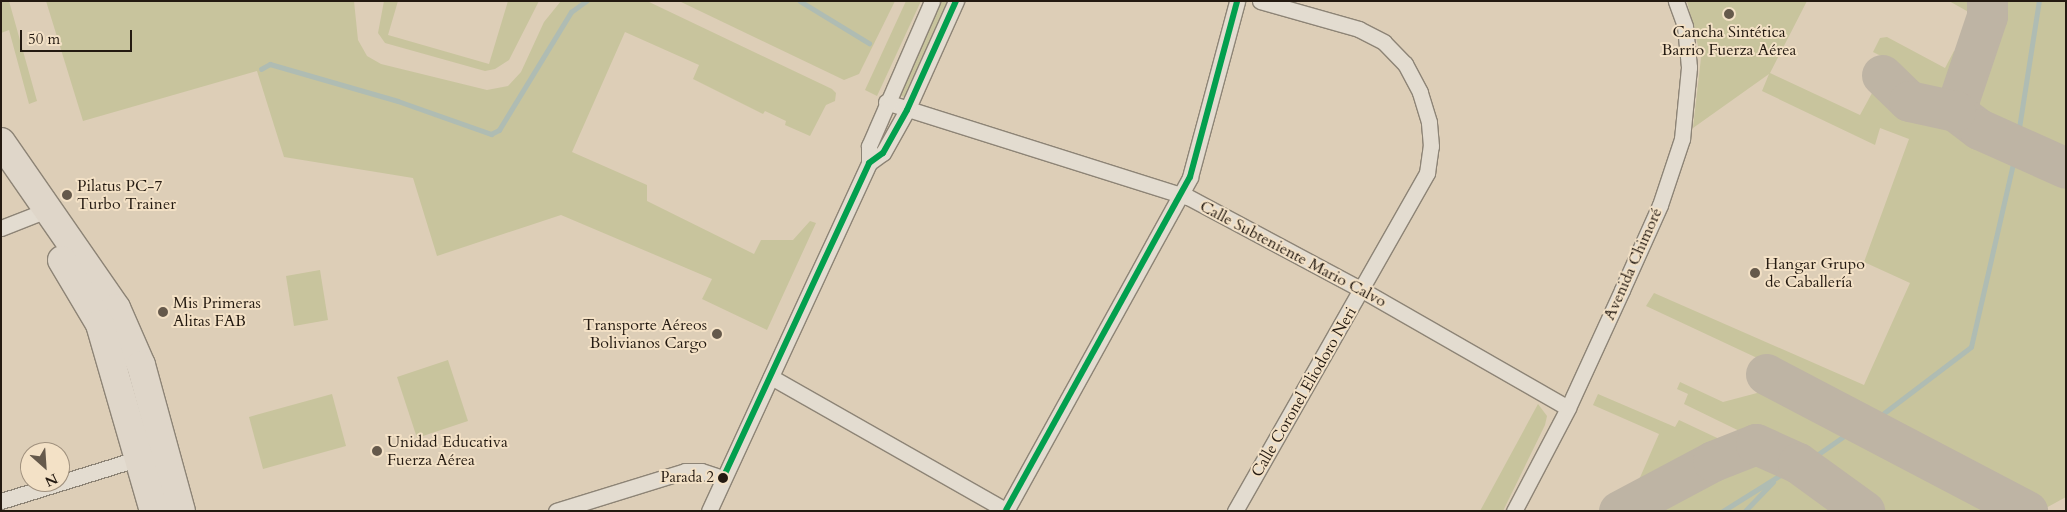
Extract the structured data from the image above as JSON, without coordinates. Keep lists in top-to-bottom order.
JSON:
{
  "streets": {
    "street": ["Calle Subteniente Mario Calvo", "Avenida Chimoré", "Calle Coronel Eliodoro Neri"]
  },
  "crossings": [
    ["Calle Subteniente Mario Calvo", "Avenida Chimoré"],
    ["Calle Subteniente Mario Calvo", "Calle Coronel Eliodoro Neri"]
  ],
  "places": [
    "Cancha Sintética Barrio Fuerza Aérea",
    "Pilatus PC-7 Turbo Trainer",
    "Hangar Grupo de Caballería",
    "Mis Primeras Alitas FAB",
    "Transporte Aéreos Bolivianos Cargo",
    "Unidad Educativa Fuerza Aérea",
    "Parada 2"
  ],
  "lines": ["transit line 2"],
  "scale_bar": "50 m",
  "north": "bottom right"
}
